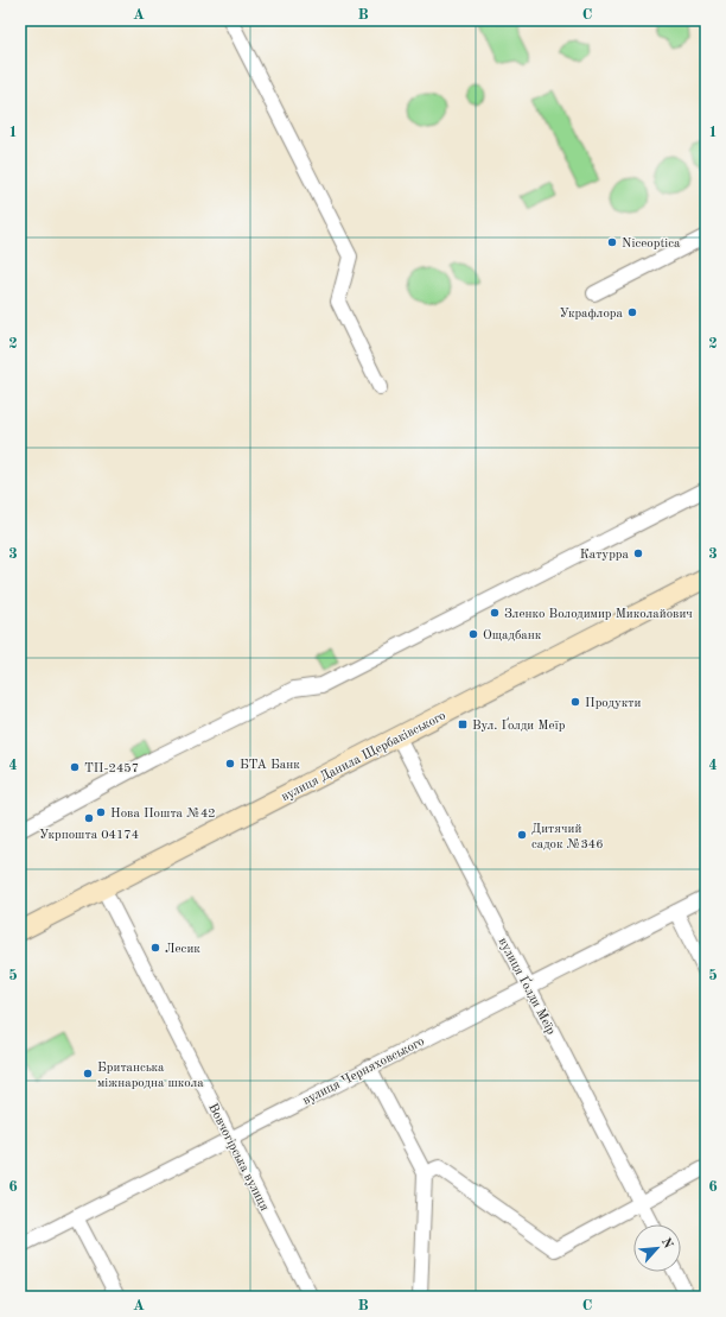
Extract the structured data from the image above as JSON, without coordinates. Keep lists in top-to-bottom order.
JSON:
{
  "streets": {
    "main road": ["вулиця Данила Щербаківського"],
    "street": ["вулиця Ґолди Меїр", "вулиця Черняховського", "Вовчогірська вулиця"]
  },
  "crossings": [
    ["вулиця Данила Щербаківського", "вулиця Ґолди Меїр"],
    ["вулиця Данила Щербаківського", "Вовчогірська вулиця"],
    ["вулиця Ґолди Меїр", "вулиця Черняховського"],
    ["вулиця Черняховського", "Вовчогірська вулиця"]
  ],
  "places": {
    "other": [
      "Niceoptica",
      "Украфлора",
      "Катурра",
      "Зленко Володимир Миколайович",
      "Ощадбанк",
      "Продукти",
      "БТА Банк",
      "ТП-2457",
      "Нова Пошта №42",
      "Укрпошта 04174",
      "Дитячий садок №346",
      "Лесик",
      "Британська міжнародна школа"
    ],
    "transit": ["Вул. Ґолди Меїр"]
  },
  "north": "top right",
  "grid": {
    "columns": ["A", "B", "C"],
    "rows": [
      "1",
      "2",
      "3",
      "4",
      "5",
      "6"
    ]
  }
}
